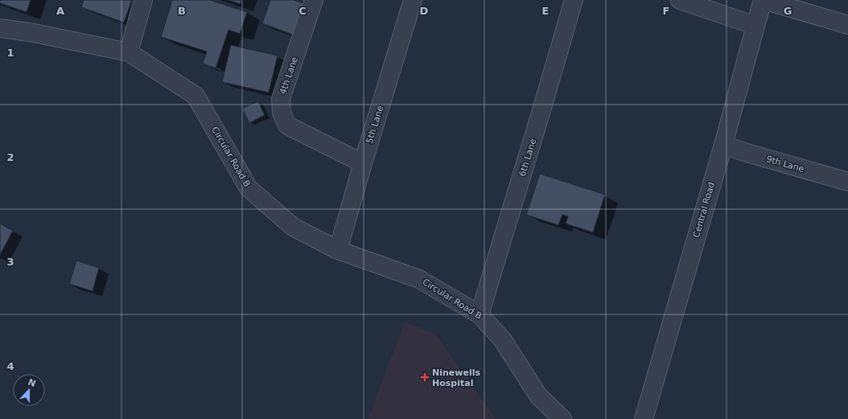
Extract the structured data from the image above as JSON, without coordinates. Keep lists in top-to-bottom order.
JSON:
{
  "streets": {
    "street": [
      "4th Lane",
      "5th Lane",
      "Circular Road B",
      "6th Lane",
      "9th Lane",
      "Central Road"
    ]
  },
  "crossings": [
    ["4th Lane", "5th Lane"],
    ["5th Lane", "Circular Road B"],
    ["Circular Road B", "6th Lane"],
    ["9th Lane", "Central Road"]
  ],
  "places": {
    "health": ["Ninewells Hospital"]
  },
  "north": "top",
  "grid": {
    "columns": [
      "A",
      "B",
      "C",
      "D",
      "E",
      "F",
      "G"
    ],
    "rows": [
      "1",
      "2",
      "3",
      "4"
    ]
  }
}
